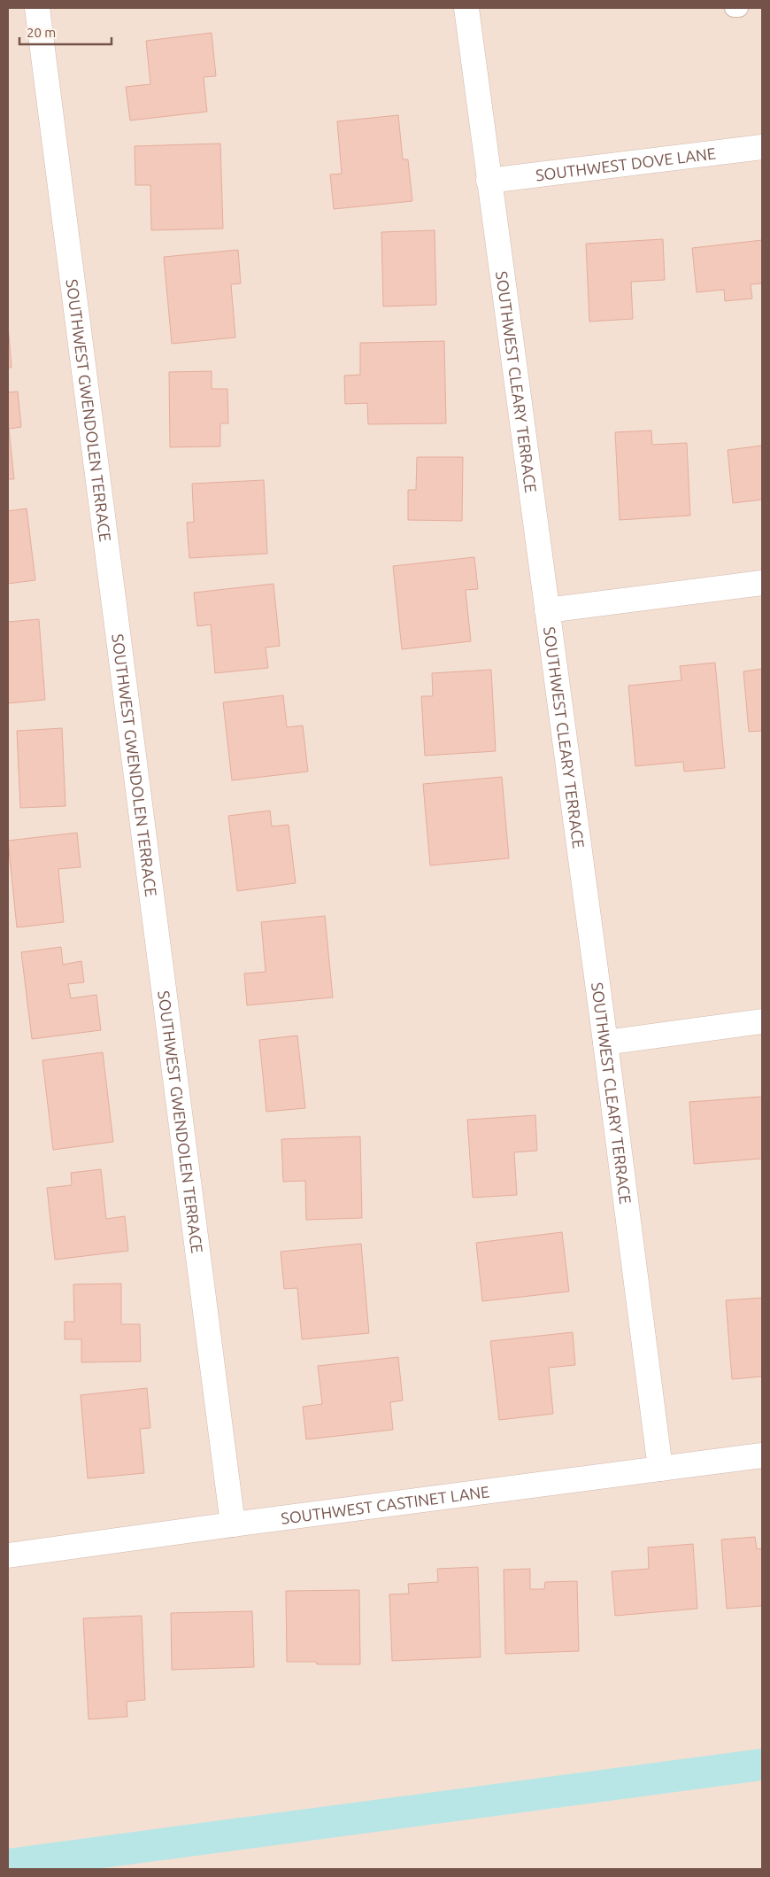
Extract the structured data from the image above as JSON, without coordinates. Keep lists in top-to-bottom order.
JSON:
{
  "streets": {
    "street": [
      "SOUTHWEST DOVE LANE",
      "SOUTHWEST CLEARY TERRACE",
      "SOUTHWEST GWENDOLEN TERRACE",
      "SOUTHWEST CASTINET LANE"
    ]
  },
  "crossings": [
    ["SOUTHWEST DOVE LANE", "SOUTHWEST CLEARY TERRACE"],
    ["SOUTHWEST CLEARY TERRACE", "SOUTHWEST CASTINET LANE"],
    ["SOUTHWEST GWENDOLEN TERRACE", "SOUTHWEST CASTINET LANE"]
  ],
  "scale_bar": "20 m"
}
